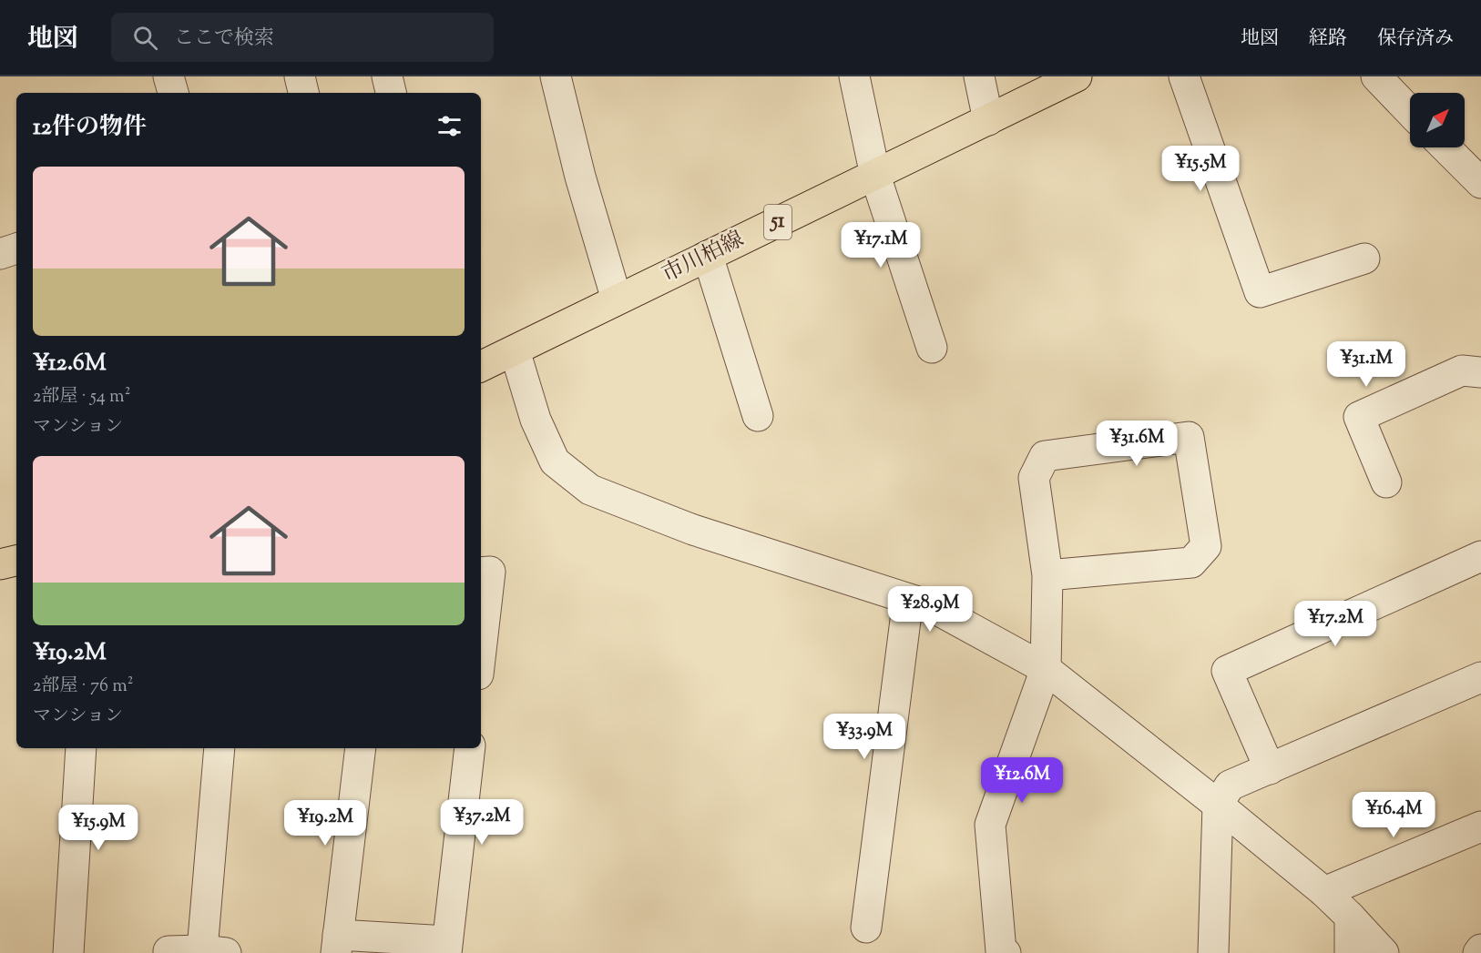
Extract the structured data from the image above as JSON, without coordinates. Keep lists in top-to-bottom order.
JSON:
{
  "streets": {
    "main road": ["51", "市川柏線"]
  },
  "north": "top right",
  "page": {
    "header": "地図",
    "search": "ここで検索",
    "nav": ["地図", "経路", "保存済み"],
    "heading": "12件の物件",
    "price": [
      "¥15.5M",
      "¥17.1M",
      "¥31.1M",
      "¥31.6M",
      "¥28.9M",
      "¥17.2M",
      "¥33.9M",
      "¥12.6M",
      "¥16.4M",
      "¥37.2M",
      "¥19.2M",
      "¥15.9M"
    ],
    "list": [
      {
        "name": "¥12.6M",
        "note": "2部屋 · 54 m² · マンション"
      },
      {
        "name": "¥19.2M",
        "note": "2部屋 · 76 m² · マンション"
      }
    ]
  }
}
